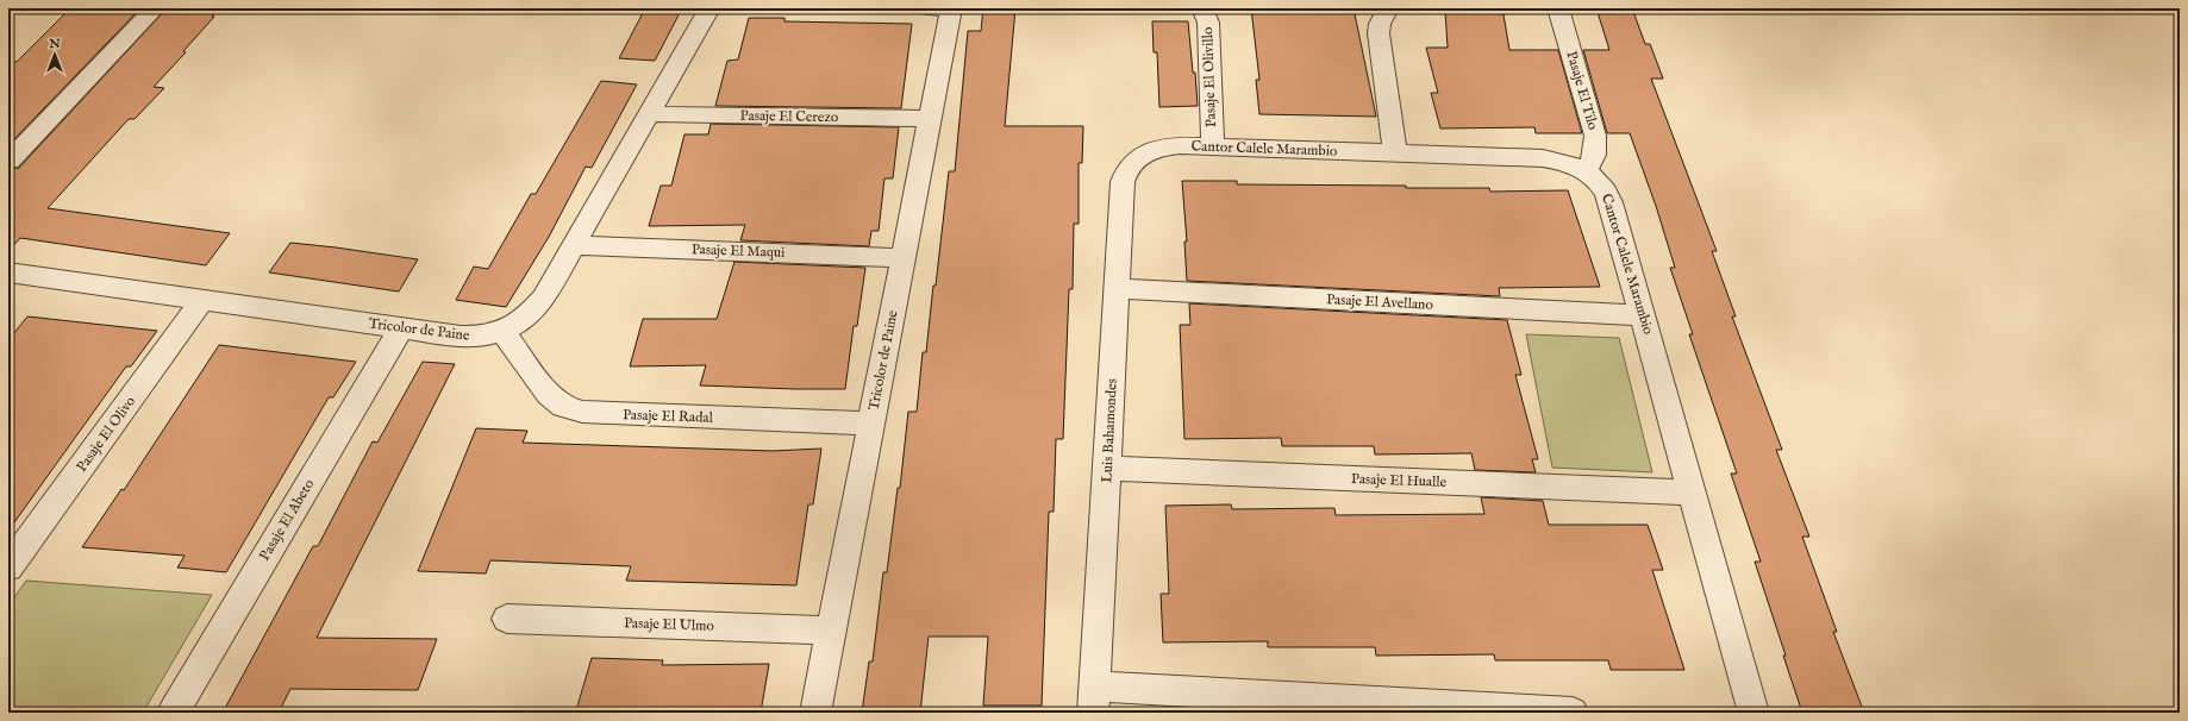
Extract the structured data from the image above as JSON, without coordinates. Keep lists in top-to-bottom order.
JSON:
{
  "streets": {
    "street": [
      "Pasaje El Olivillo",
      "Pasaje El Tilo",
      "Pasaje El Cerezo",
      "Cantor Calele Marambio",
      "Pasaje El Maqui",
      "Pasaje El Avellano",
      "Tricolor de Paine",
      "Pasaje El Radal",
      "Luis Bahamondes",
      "Pasaje El Olivo",
      "Pasaje El Hualle",
      "Pasaje El Abeto",
      "Pasaje El Ulmo"
    ]
  },
  "crossings": [
    ["Pasaje El Olivillo", "Cantor Calele Marambio"],
    ["Pasaje El Tilo", "Cantor Calele Marambio"],
    ["Pasaje El Cerezo", "Tricolor de Paine"],
    ["Cantor Calele Marambio", "Pasaje El Avellano"],
    ["Cantor Calele Marambio", "Luis Bahamondes"],
    ["Cantor Calele Marambio", "Pasaje El Hualle"],
    ["Pasaje El Maqui", "Tricolor de Paine"],
    ["Pasaje El Avellano", "Luis Bahamondes"],
    ["Tricolor de Paine", "Pasaje El Radal"],
    ["Tricolor de Paine", "Pasaje El Olivo"],
    ["Tricolor de Paine", "Pasaje El Abeto"],
    ["Tricolor de Paine", "Pasaje El Ulmo"],
    ["Luis Bahamondes", "Pasaje El Hualle"]
  ],
  "north": "top"
}
